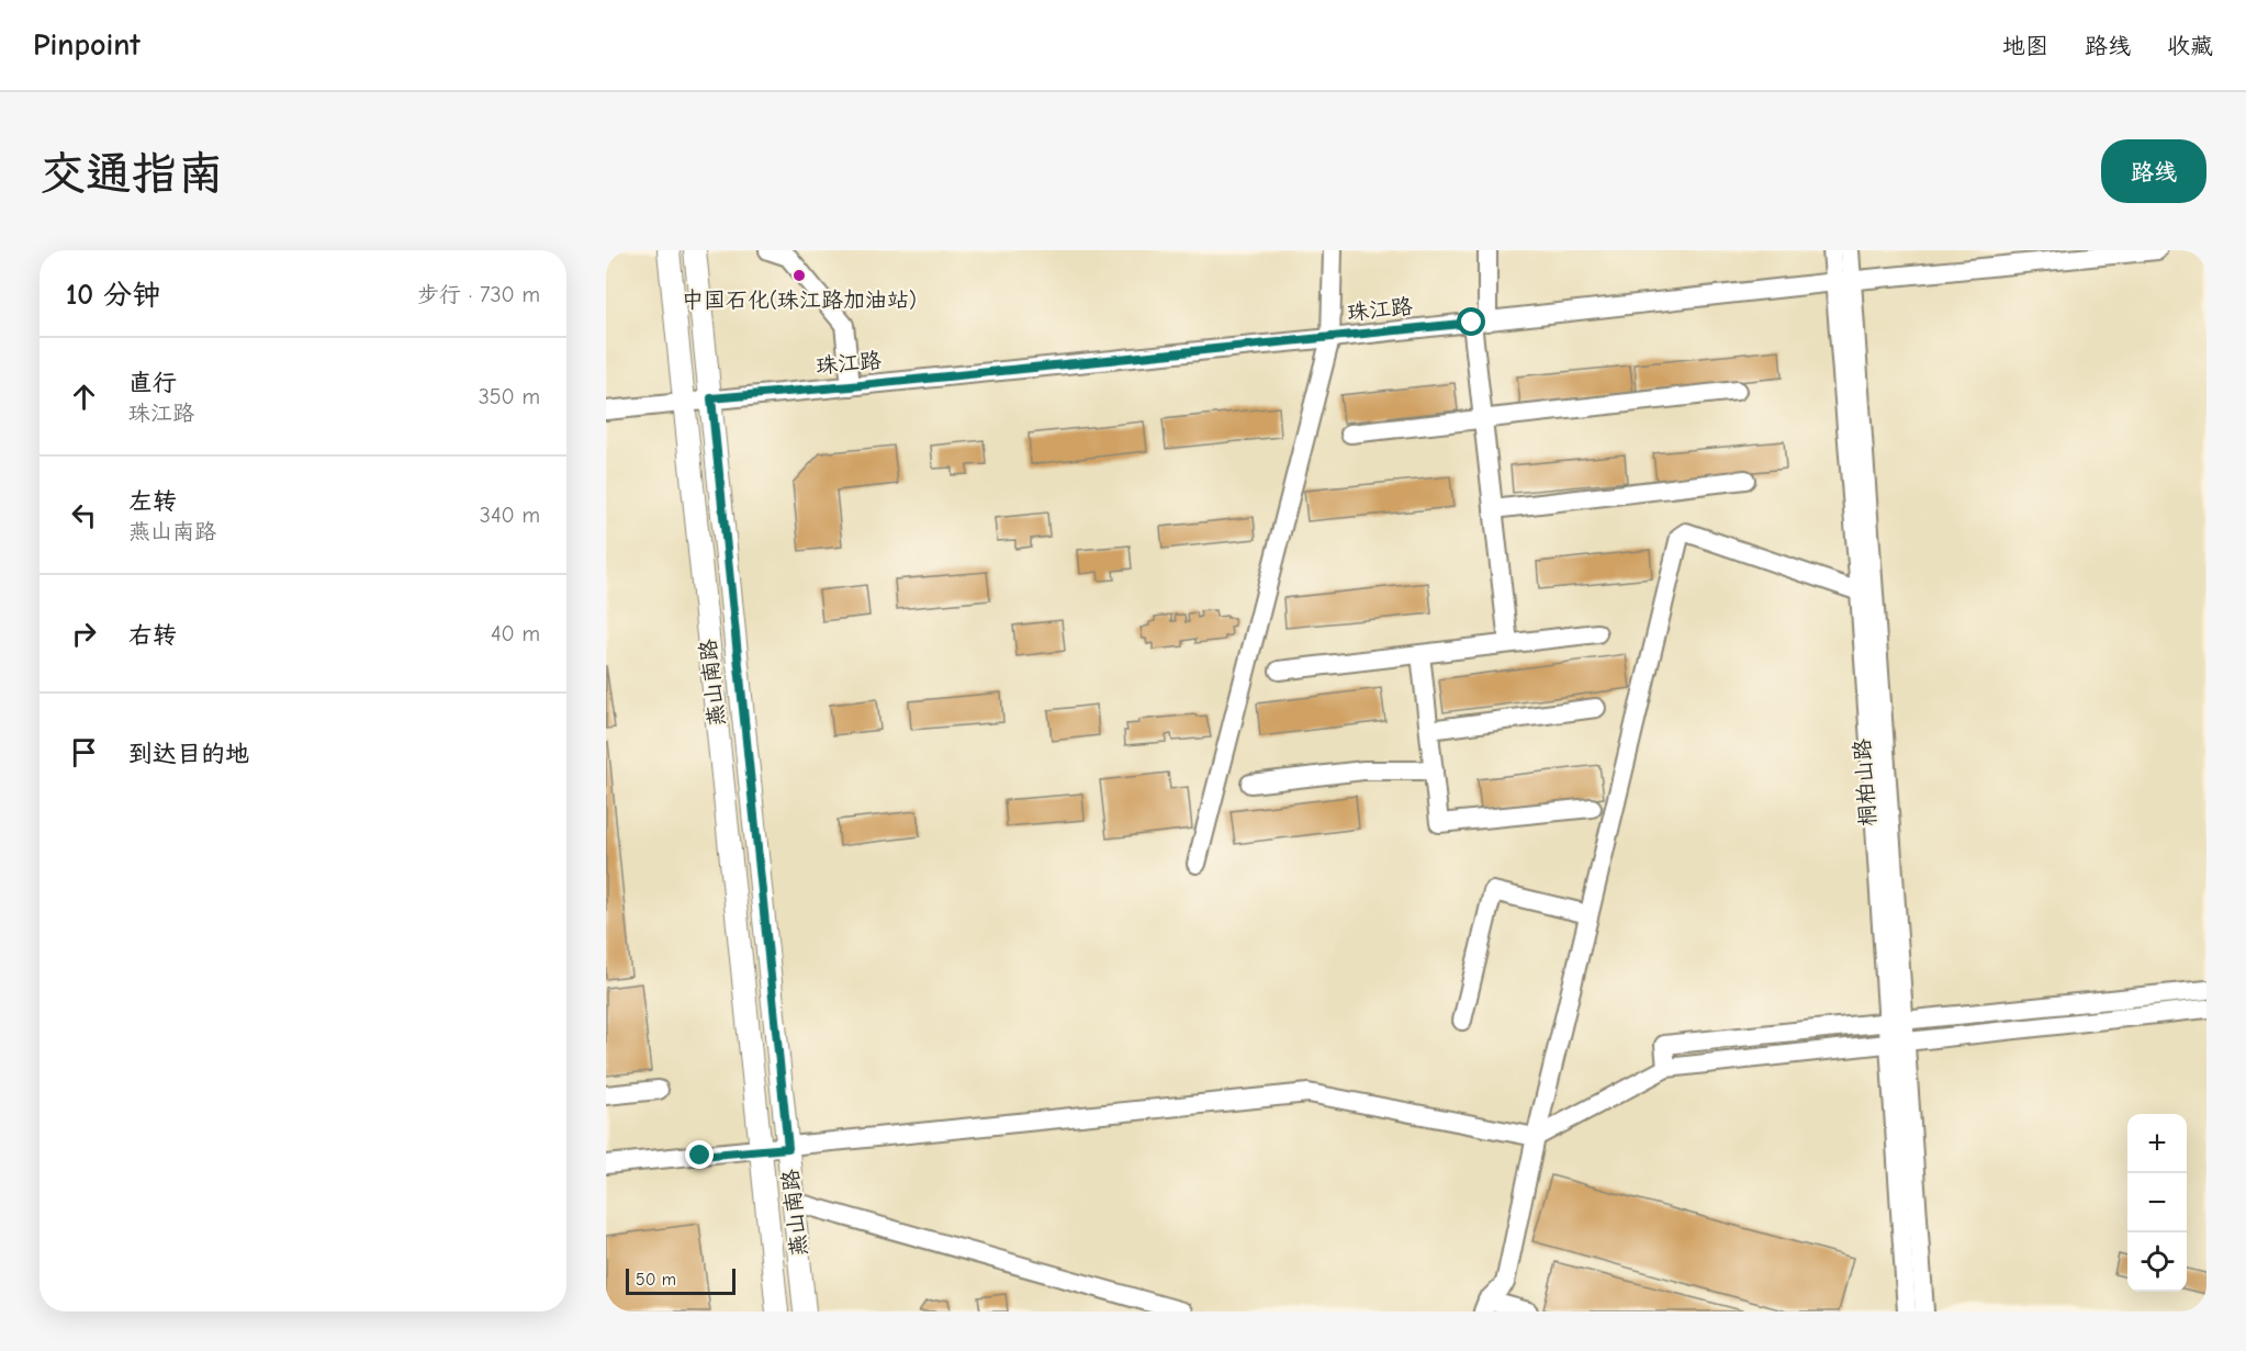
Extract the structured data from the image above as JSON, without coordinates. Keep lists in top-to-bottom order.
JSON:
{
  "streets": {
    "main road": ["燕山南路"],
    "street": ["珠江路", "桐柏山路"]
  },
  "crossings": [
    ["珠江路", "燕山南路"],
    ["珠江路", "桐柏山路"]
  ],
  "places": ["中国石化(珠江路加油站)"],
  "scale_bar": "50 m",
  "page": {
    "header": "Pinpoint",
    "nav": ["地图", "路线", "收藏"],
    "buttons": "路线",
    "title": "交通指南",
    "heading": ["10 分钟", "步行 · 730 m"],
    "list": [
      ["直行", "珠江路", "350 m"],
      ["左转", "燕山南路", "340 m"],
      ["右转", "40 m"],
      "到达目的地"
    ],
    "map_buttons": ["+", "−"],
    "scale": "50 m"
  }
}
